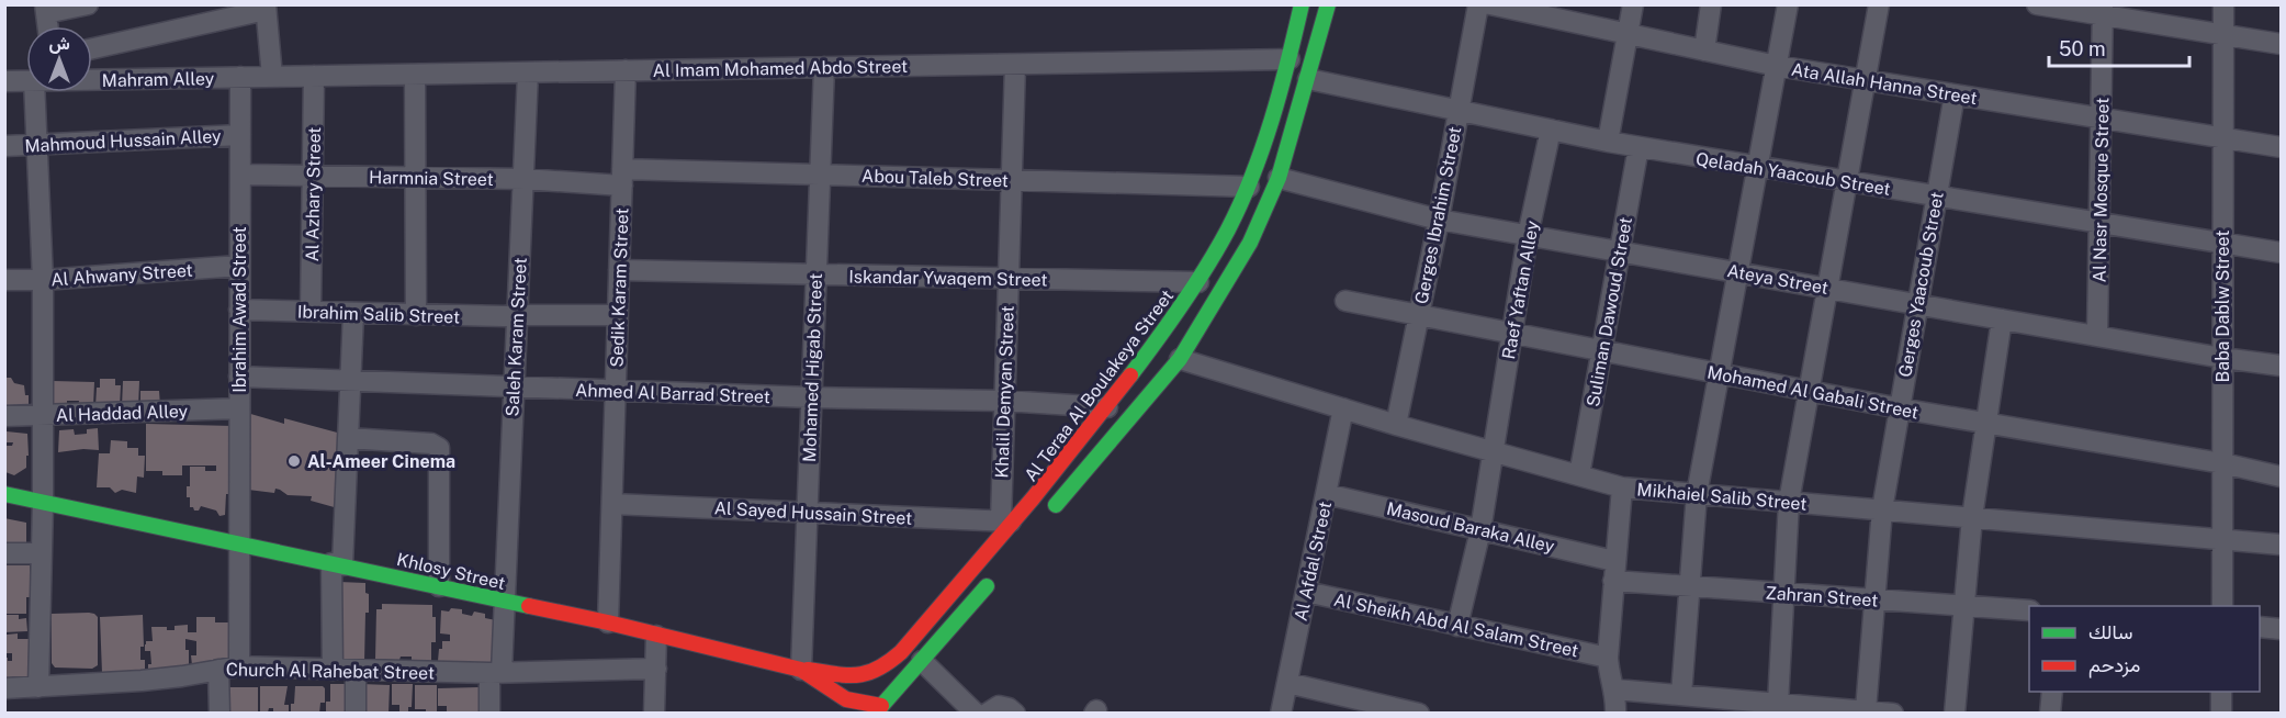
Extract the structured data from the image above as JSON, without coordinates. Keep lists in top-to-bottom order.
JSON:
{
  "streets": {
    "main road": ["Al Teraa Al Boulakeya Street", "Khlosy Street"],
    "street": [
      "Al Imam Mohamed Abdo Street",
      "Mahram Alley",
      "Ata Allah Hanna Street",
      "Mahmoud Hussain Alley",
      "Qeladah Yaacoub Street",
      "Harmnia Street",
      "Abou Taleb Street",
      "Al Nasr Mosque Street",
      "Al Azhary Street",
      "Gerges Ibrahim Street",
      "Al Ahwany Street",
      "Iskandar Ywaqem Street",
      "Ateya Street",
      "Gerges Yaacoub Street",
      "Sedik Karam Street",
      "Raef Yaftan Alley",
      "Baba Dablw Street",
      "Ibrahim Awad Street",
      "Suliman Dawoud Street",
      "Ibrahim Salib Street",
      "Saleh Karam Street",
      "Mohamed Higab Street",
      "Khalil Demyan Street",
      "Mohamed Al Gabali Street",
      "Ahmed Al Barrad Street",
      "Al Haddad Alley",
      "Mikhaiel Salib Street",
      "Al Sayed Hussain Street",
      "Masoud Baraka Alley",
      "Al Afdal Street",
      "Zahran Street",
      "Al Sheikh Abd Al Salam Street",
      "Church Al Rahebat Street"
    ]
  },
  "crossings": [
    ["Al Imam Mohamed Abdo Street", "Mahram Alley"],
    ["Al Imam Mohamed Abdo Street", "Al Azhary Street"],
    ["Al Imam Mohamed Abdo Street", "Sedik Karam Street"],
    ["Al Imam Mohamed Abdo Street", "Saleh Karam Street"],
    ["Al Imam Mohamed Abdo Street", "Mohamed Higab Street"],
    ["Al Imam Mohamed Abdo Street", "Al Teraa Al Boulakeya Street"],
    ["Al Imam Mohamed Abdo Street", "Khalil Demyan Street"],
    ["Mahram Alley", "Ibrahim Awad Street"],
    ["Ata Allah Hanna Street", "Al Nasr Mosque Street"],
    ["Ata Allah Hanna Street", "Gerges Yaacoub Street"],
    ["Ata Allah Hanna Street", "Baba Dablw Street"],
    ["Mahmoud Hussain Alley", "Ibrahim Awad Street"],
    ["Qeladah Yaacoub Street", "Al Nasr Mosque Street"],
    ["Qeladah Yaacoub Street", "Gerges Ibrahim Street"],
    ["Qeladah Yaacoub Street", "Gerges Yaacoub Street"],
    ["Qeladah Yaacoub Street", "Raef Yaftan Alley"],
    ["Qeladah Yaacoub Street", "Baba Dablw Street"],
    ["Qeladah Yaacoub Street", "Suliman Dawoud Street"],
    ["Qeladah Yaacoub Street", "Al Teraa Al Boulakeya Street"],
    ["Harmnia Street", "Abou Taleb Street"],
    ["Harmnia Street", "Al Azhary Street"],
    ["Harmnia Street", "Sedik Karam Street"],
    ["Harmnia Street", "Ibrahim Awad Street"],
    ["Harmnia Street", "Saleh Karam Street"],
    ["Abou Taleb Street", "Sedik Karam Street"],
    ["Abou Taleb Street", "Mohamed Higab Street"],
    ["Abou Taleb Street", "Al Teraa Al Boulakeya Street"],
    ["Abou Taleb Street", "Khalil Demyan Street"],
    ["Al Nasr Mosque Street", "Ateya Street"],
    ["Al Azhary Street", "Ibrahim Salib Street"],
    ["Gerges Ibrahim Street", "Ateya Street"],
    ["Gerges Ibrahim Street", "Mohamed Al Gabali Street"],
    ["Gerges Ibrahim Street", "Mikhaiel Salib Street"],
    ["Al Ahwany Street", "Ibrahim Awad Street"],
    ["Iskandar Ywaqem Street", "Sedik Karam Street"],
    ["Iskandar Ywaqem Street", "Mohamed Higab Street"],
    ["Iskandar Ywaqem Street", "Al Teraa Al Boulakeya Street"],
    ["Iskandar Ywaqem Street", "Khalil Demyan Street"],
    ["Ateya Street", "Gerges Yaacoub Street"],
    ["Ateya Street", "Raef Yaftan Alley"],
    ["Ateya Street", "Baba Dablw Street"],
    ["Ateya Street", "Suliman Dawoud Street"],
    ["Ateya Street", "Al Teraa Al Boulakeya Street"],
    ["Gerges Yaacoub Street", "Mohamed Al Gabali Street"],
    ["Gerges Yaacoub Street", "Mikhaiel Salib Street"],
    ["Gerges Yaacoub Street", "Zahran Street"],
    ["Sedik Karam Street", "Ibrahim Salib Street"],
    ["Sedik Karam Street", "Ahmed Al Barrad Street"],
    ["Sedik Karam Street", "Al Sayed Hussain Street"],
    ["Sedik Karam Street", "Khlosy Street"],
    ["Raef Yaftan Alley", "Mohamed Al Gabali Street"],
    ["Raef Yaftan Alley", "Mikhaiel Salib Street"],
    ["Raef Yaftan Alley", "Masoud Baraka Alley"],
    ["Raef Yaftan Alley", "Al Sheikh Abd Al Salam Street"],
    ["Baba Dablw Street", "Mohamed Al Gabali Street"],
    ["Baba Dablw Street", "Mikhaiel Salib Street"],
    ["Ibrahim Awad Street", "Ibrahim Salib Street"],
    ["Ibrahim Awad Street", "Ahmed Al Barrad Street"],
    ["Ibrahim Awad Street", "Al Haddad Alley"],
    ["Ibrahim Awad Street", "Khlosy Street"],
    ["Ibrahim Awad Street", "Church Al Rahebat Street"],
    ["Suliman Dawoud Street", "Mohamed Al Gabali Street"],
    ["Suliman Dawoud Street", "Mikhaiel Salib Street"],
    ["Ibrahim Salib Street", "Saleh Karam Street"],
    ["Saleh Karam Street", "Ahmed Al Barrad Street"],
    ["Saleh Karam Street", "Khlosy Street"],
    ["Saleh Karam Street", "Church Al Rahebat Street"],
    ["Mohamed Higab Street", "Al Teraa Al Boulakeya Street"],
    ["Mohamed Higab Street", "Ahmed Al Barrad Street"],
    ["Mohamed Higab Street", "Al Sayed Hussain Street"],
    ["Mohamed Higab Street", "Khlosy Street"],
    ["Al Teraa Al Boulakeya Street", "Khalil Demyan Street"],
    ["Al Teraa Al Boulakeya Street", "Ahmed Al Barrad Street"],
    ["Al Teraa Al Boulakeya Street", "Mikhaiel Salib Street"],
    ["Al Teraa Al Boulakeya Street", "Al Sayed Hussain Street"],
    ["Al Teraa Al Boulakeya Street", "Khlosy Street"],
    ["Khalil Demyan Street", "Ahmed Al Barrad Street"],
    ["Khalil Demyan Street", "Al Sayed Hussain Street"],
    ["Mikhaiel Salib Street", "Al Afdal Street"],
    ["Masoud Baraka Alley", "Al Afdal Street"],
    ["Masoud Baraka Alley", "Zahran Street"],
    ["Al Afdal Street", "Al Sheikh Abd Al Salam Street"]
  ],
  "places": ["Al-Ameer Cinema"],
  "legend": ["سالك", "مزدحم"],
  "scale_bar": "50 m",
  "north": "top"
}
